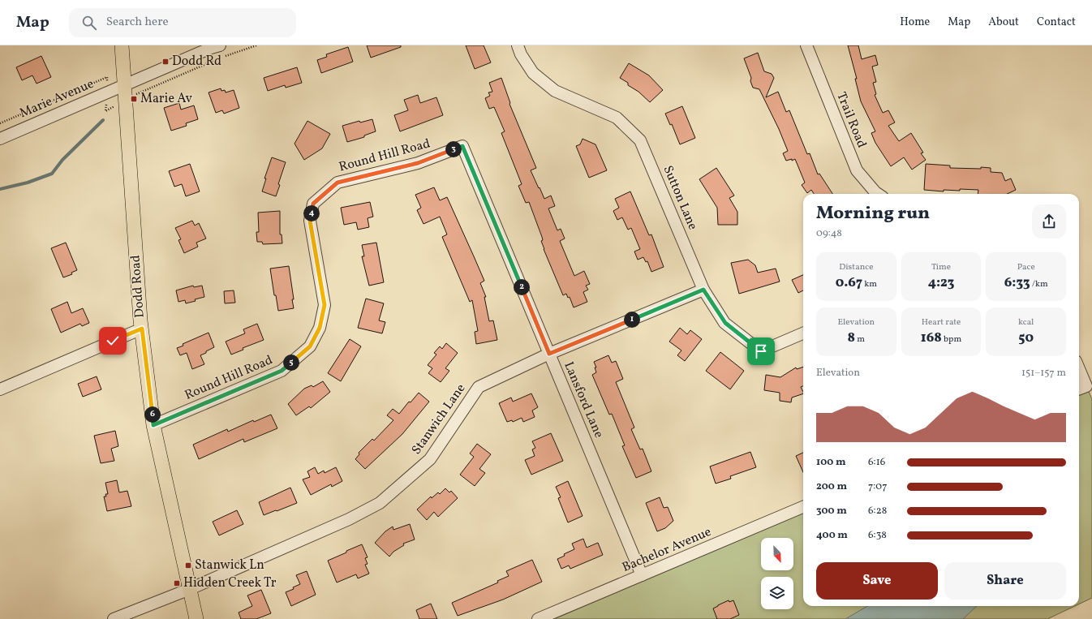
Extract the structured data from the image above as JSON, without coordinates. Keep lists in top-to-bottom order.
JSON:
{
  "streets": {
    "main road": ["Dodd Road"],
    "street": [
      "Marie Avenue",
      "Trail Road",
      "Round Hill Road",
      "Sutton Lane",
      "Lansford Lane",
      "Stanwich Lane",
      "Bachelor Avenue"
    ]
  },
  "crossings": [
    ["Marie Avenue", "Dodd Road"],
    ["Round Hill Road", "Dodd Road"],
    ["Round Hill Road", "Lansford Lane"],
    ["Sutton Lane", "Stanwich Lane"],
    ["Dodd Road", "Stanwich Lane"],
    ["Lansford Lane", "Stanwich Lane"],
    ["Lansford Lane", "Bachelor Avenue"]
  ],
  "places": {
    "transit": [
      "Dodd Rd",
      "Marie Av",
      "Stanwick Ln",
      "Hidden Creek Tr"
    ]
  },
  "north": "bottom right",
  "page": {
    "header": "Map",
    "search": "Search here",
    "nav": [
      "Home",
      "Map",
      "About",
      "Contact"
    ],
    "pins": [
      "3",
      "4",
      "2",
      "1",
      "5",
      "6"
    ],
    "heading": ["Morning run", "09:48"],
    "stats": [
      ["Distance", "0.67 km"],
      ["Time", "4:23"],
      ["Pace", "6:33 /km"],
      ["Elevation", "8 m"],
      ["Heart rate", "168 bpm"],
      ["kcal", "50"]
    ],
    "chart": ["Elevation", "151–157 m"],
    "list": [
      {
        "name": "100 m",
        "note": "6:16"
      },
      {
        "name": "200 m",
        "note": "7:07"
      },
      {
        "name": "300 m",
        "note": "6:28"
      },
      {
        "name": "400 m",
        "note": "6:38"
      }
    ],
    "buttons": ["Save", "Share"]
  }
}
